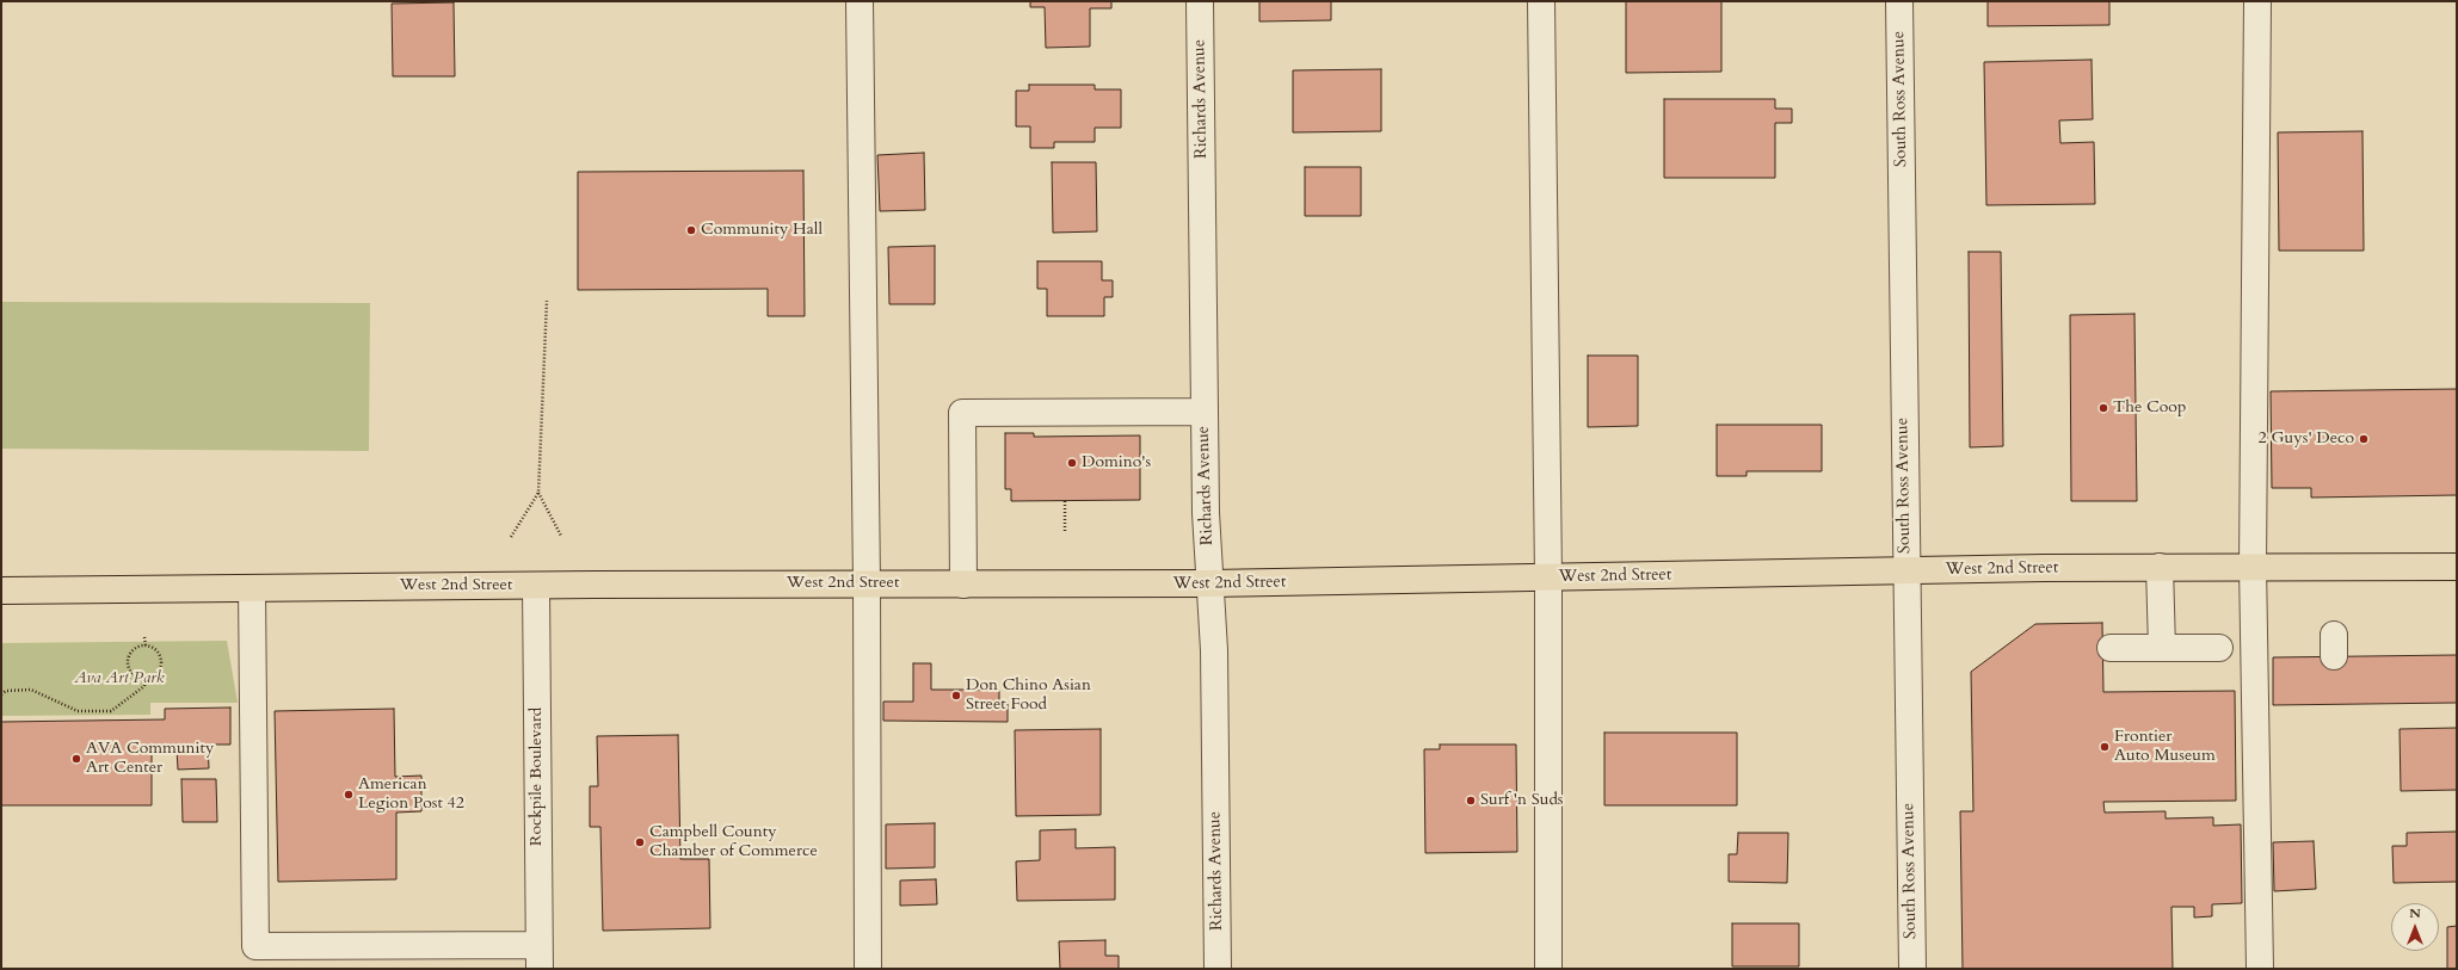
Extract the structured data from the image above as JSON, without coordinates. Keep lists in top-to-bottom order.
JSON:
{
  "streets": {
    "main road": ["West 2nd Street"],
    "street": ["Richards Avenue", "South Ross Avenue", "Rockpile Boulevard"]
  },
  "crossings": [
    ["Richards Avenue", "West 2nd Street"],
    ["South Ross Avenue", "West 2nd Street"],
    ["West 2nd Street", "Rockpile Boulevard"]
  ],
  "parks": ["Ava Art Park"],
  "places": [
    "Community Hall",
    "The Coop",
    "2 Guys' Deco",
    "Domino's",
    "Don Chino Asian Street Food",
    "Frontier Auto Museum",
    "AVA Community Art Center",
    "American Legion Post 42",
    "Surf 'n Suds",
    "Campbell County Chamber of Commerce"
  ],
  "north": "top"
}
